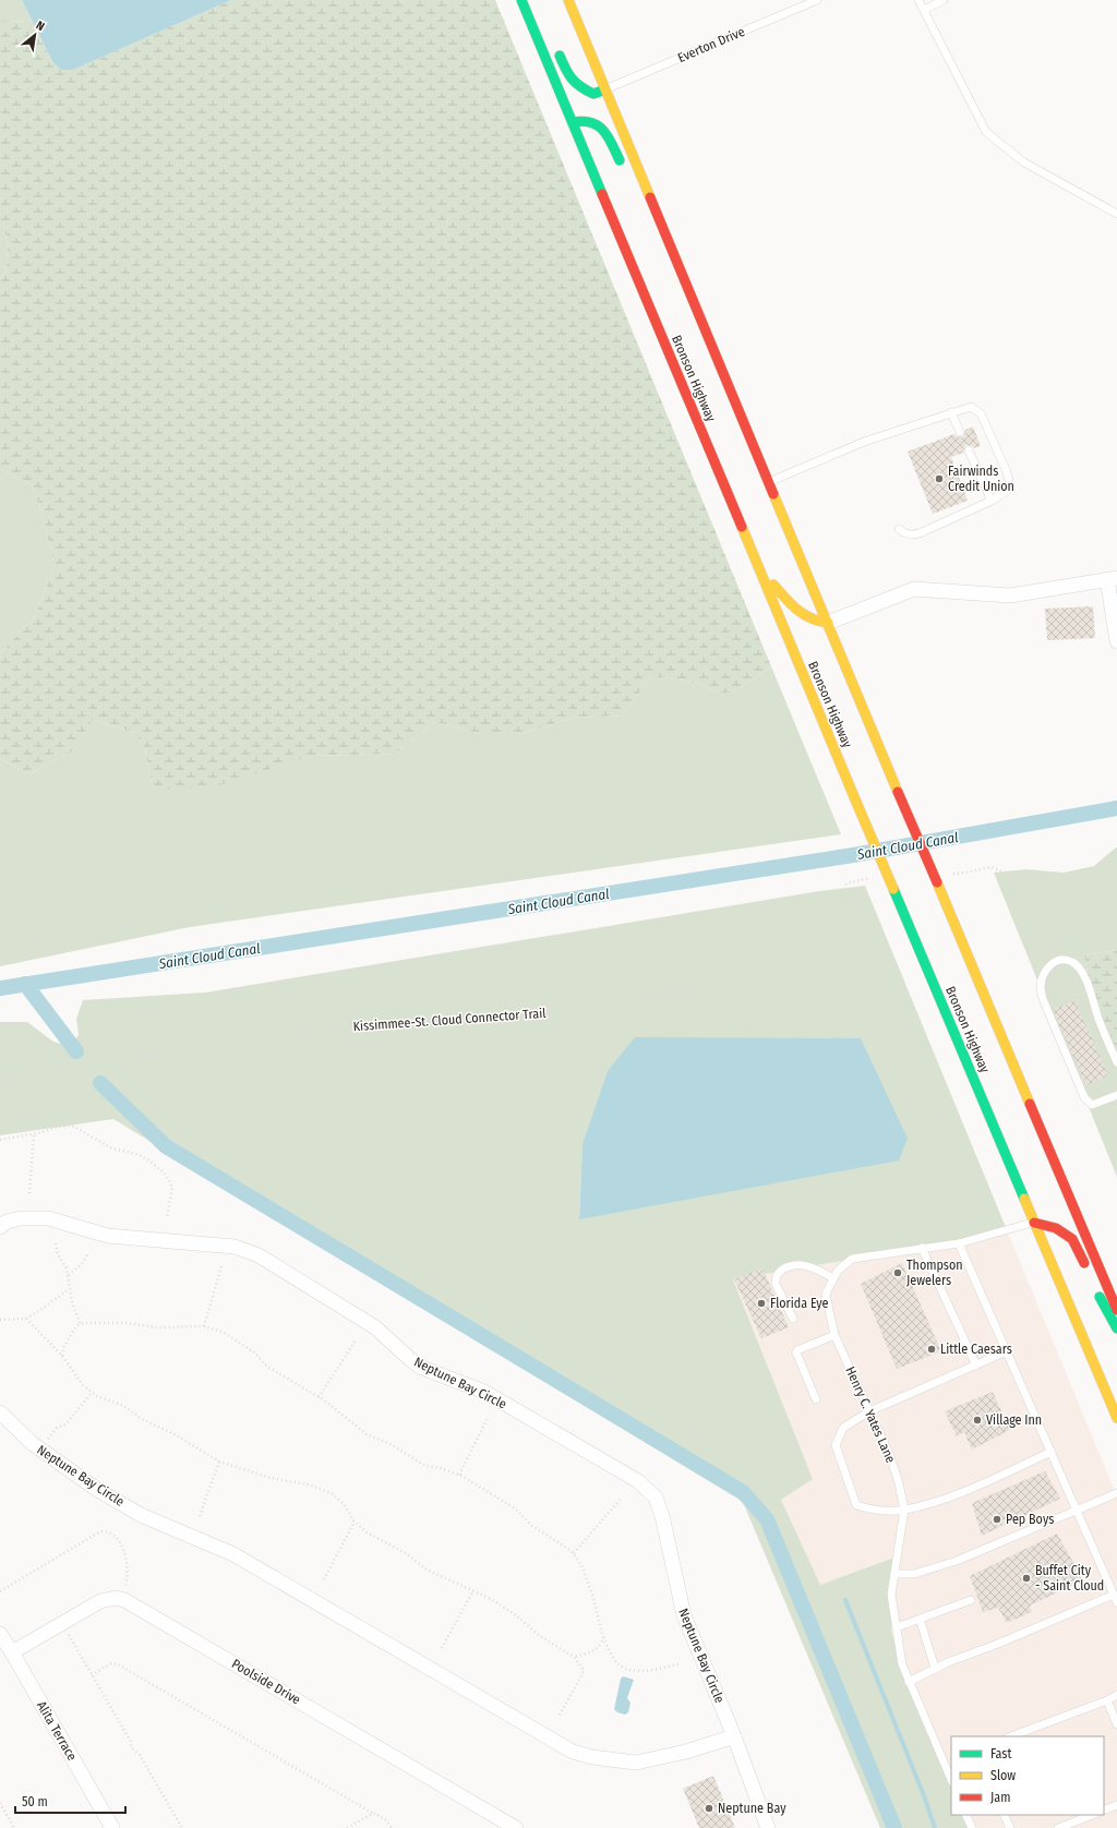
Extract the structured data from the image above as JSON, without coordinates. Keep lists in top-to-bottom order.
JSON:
{
  "streets": {
    "highway": ["Bronson Highway"],
    "street": ["Neptune Bay Circle", "Poolside Drive", "Alita Terrace"],
    "lane": ["Everton Drive", "Henry C. Yates Lane"],
    "path": ["Kissimmee-St. Cloud Connector Trail"]
  },
  "crossings": [
    ["Bronson Highway", "Henry C. Yates Lane"]
  ],
  "water": ["Saint Cloud Canal"],
  "places": [
    "Fairwinds Credit Union",
    "Thompson Jewelers",
    "Florida Eye",
    "Little Caesars",
    "Village Inn",
    "Pep Boys",
    "Buffet City - Saint Cloud",
    "Neptune Bay"
  ],
  "legend": ["Fast", "Slow", "Jam"],
  "scale_bar": "50 m",
  "north": "top right"
}
